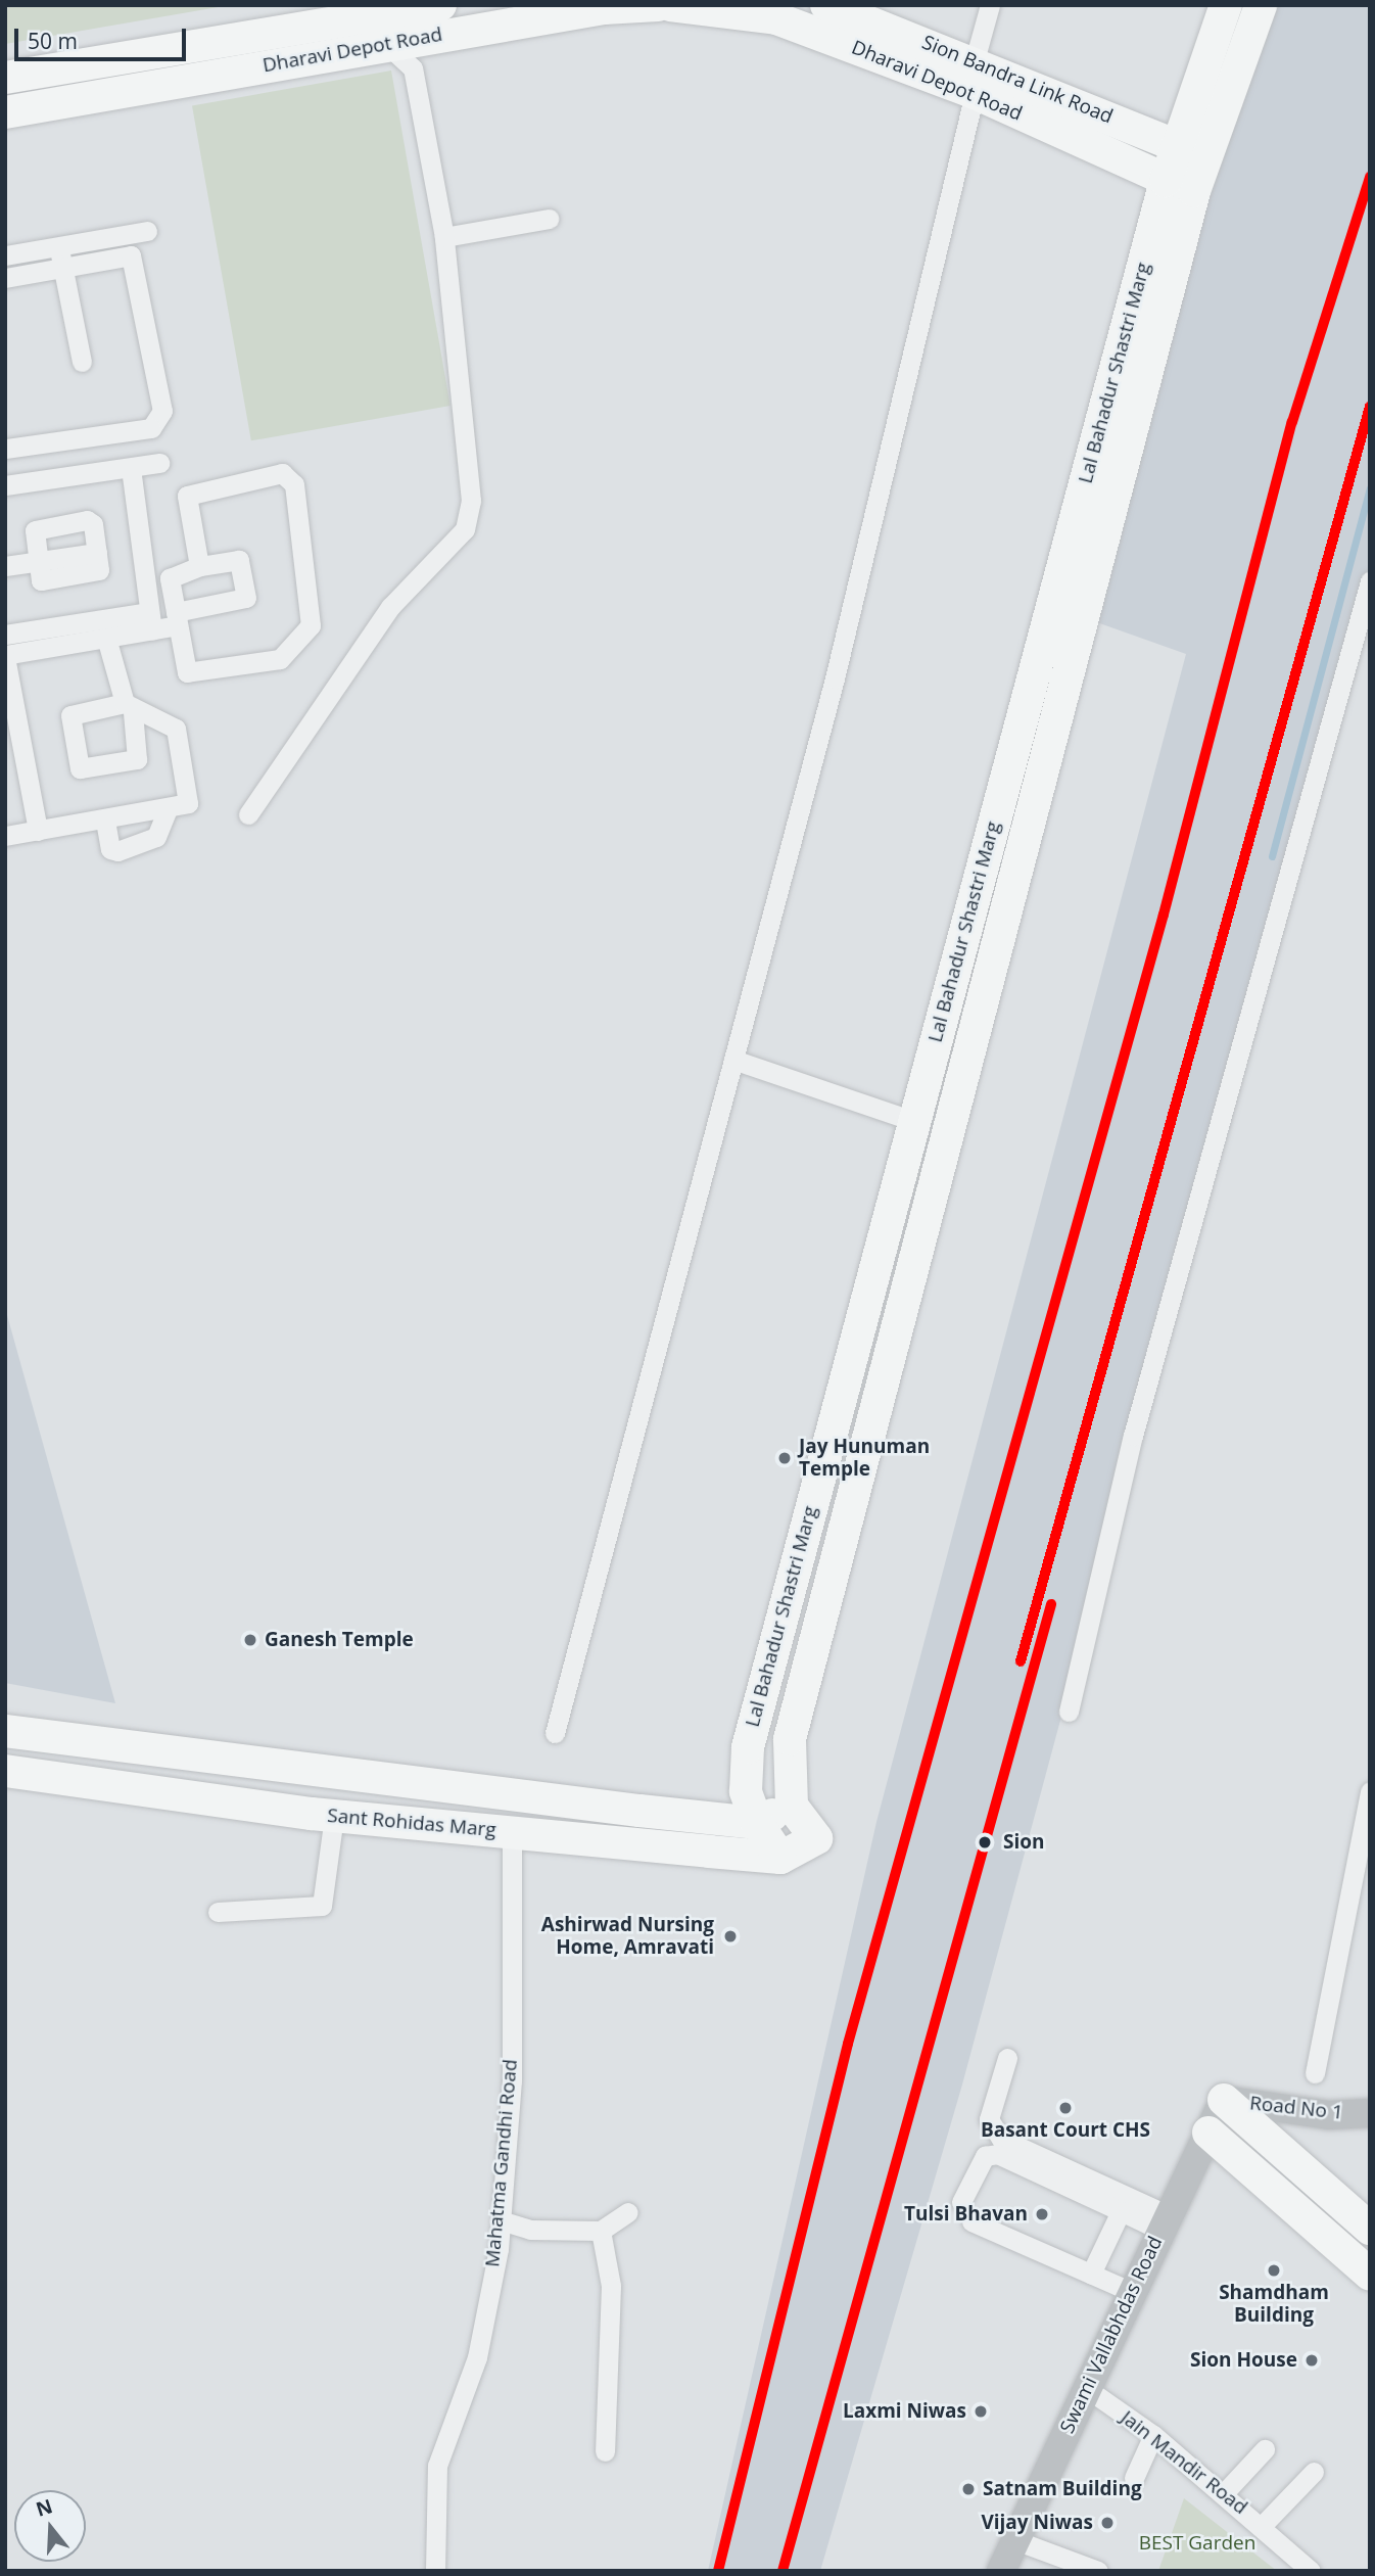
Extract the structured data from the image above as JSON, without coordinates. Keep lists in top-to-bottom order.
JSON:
{
  "streets": {
    "main road": [
      "Dharavi Depot Road",
      "Sion Bandra Link Road",
      "Lal Bahadur Shastri Marg",
      "Sant Rohidas Marg"
    ],
    "street": [
      "Road No 1",
      "Mahatma Gandhi Road",
      "Swami Vallabhdas Road",
      "Jain Mandir Road"
    ]
  },
  "crossings": [
    ["Dharavi Depot Road", "Lal Bahadur Shastri Marg"],
    ["Sion Bandra Link Road", "Lal Bahadur Shastri Marg"],
    ["Lal Bahadur Shastri Marg", "Sant Rohidas Marg"],
    ["Sant Rohidas Marg", "Mahatma Gandhi Road"],
    ["Road No 1", "Swami Vallabhdas Road"],
    ["Swami Vallabhdas Road", "Jain Mandir Road"]
  ],
  "parks": ["BEST Garden"],
  "places": [
    "Jay Hunuman Temple",
    "Ganesh Temple",
    "Sion",
    "Ashirwad Nursing Home, Amravati",
    "Basant Court CHS",
    "Tulsi Bhavan",
    "Shamdham Building",
    "Sion House",
    "Laxmi Niwas",
    "Satnam Building",
    "Vijay Niwas"
  ],
  "scale_bar": "50 m",
  "north": "top"
}
